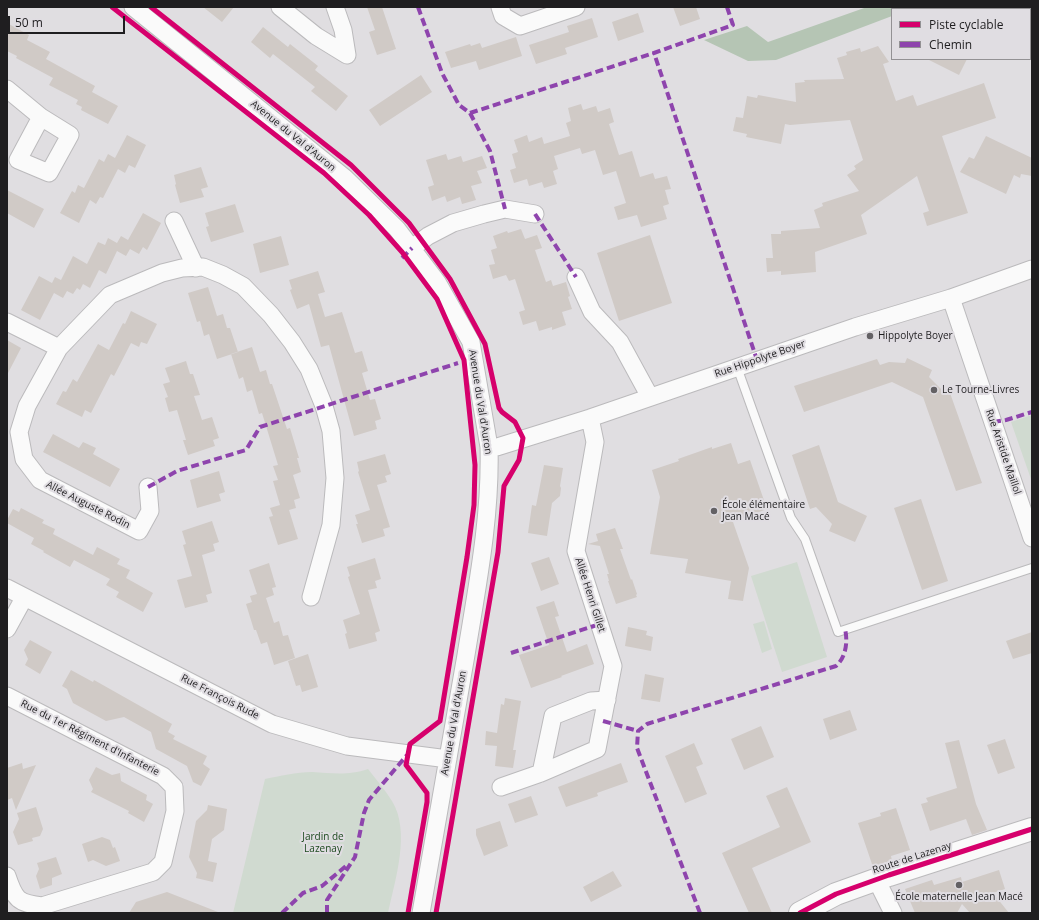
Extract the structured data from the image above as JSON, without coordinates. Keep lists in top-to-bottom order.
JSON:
{
  "streets": {
    "street": [
      "Avenue du Val d'Auron",
      "Rue Hippolyte Boyer",
      "Rue Aristide Maillol",
      "Allée Auguste Rodin",
      "Allée Henri Gillet",
      "Rue François Rude",
      "Rue du 1er Régiment d'Infanterie",
      "Route de Lazenay"
    ]
  },
  "crossings": [
    ["Avenue du Val d'Auron", "Rue Hippolyte Boyer"],
    ["Avenue du Val d'Auron", "Rue François Rude"],
    ["Rue Hippolyte Boyer", "Rue Aristide Maillol"],
    ["Rue Hippolyte Boyer", "Allée Henri Gillet"]
  ],
  "parks": ["Jardin de Lazenay"],
  "places": [
    "Hippolyte Boyer",
    "Le Tourne-Livres",
    "École élémentaire Jean Macé",
    "École maternelle Jean Macé"
  ],
  "legend": ["Piste cyclable", "Chemin"],
  "scale_bar": "50 m"
}
